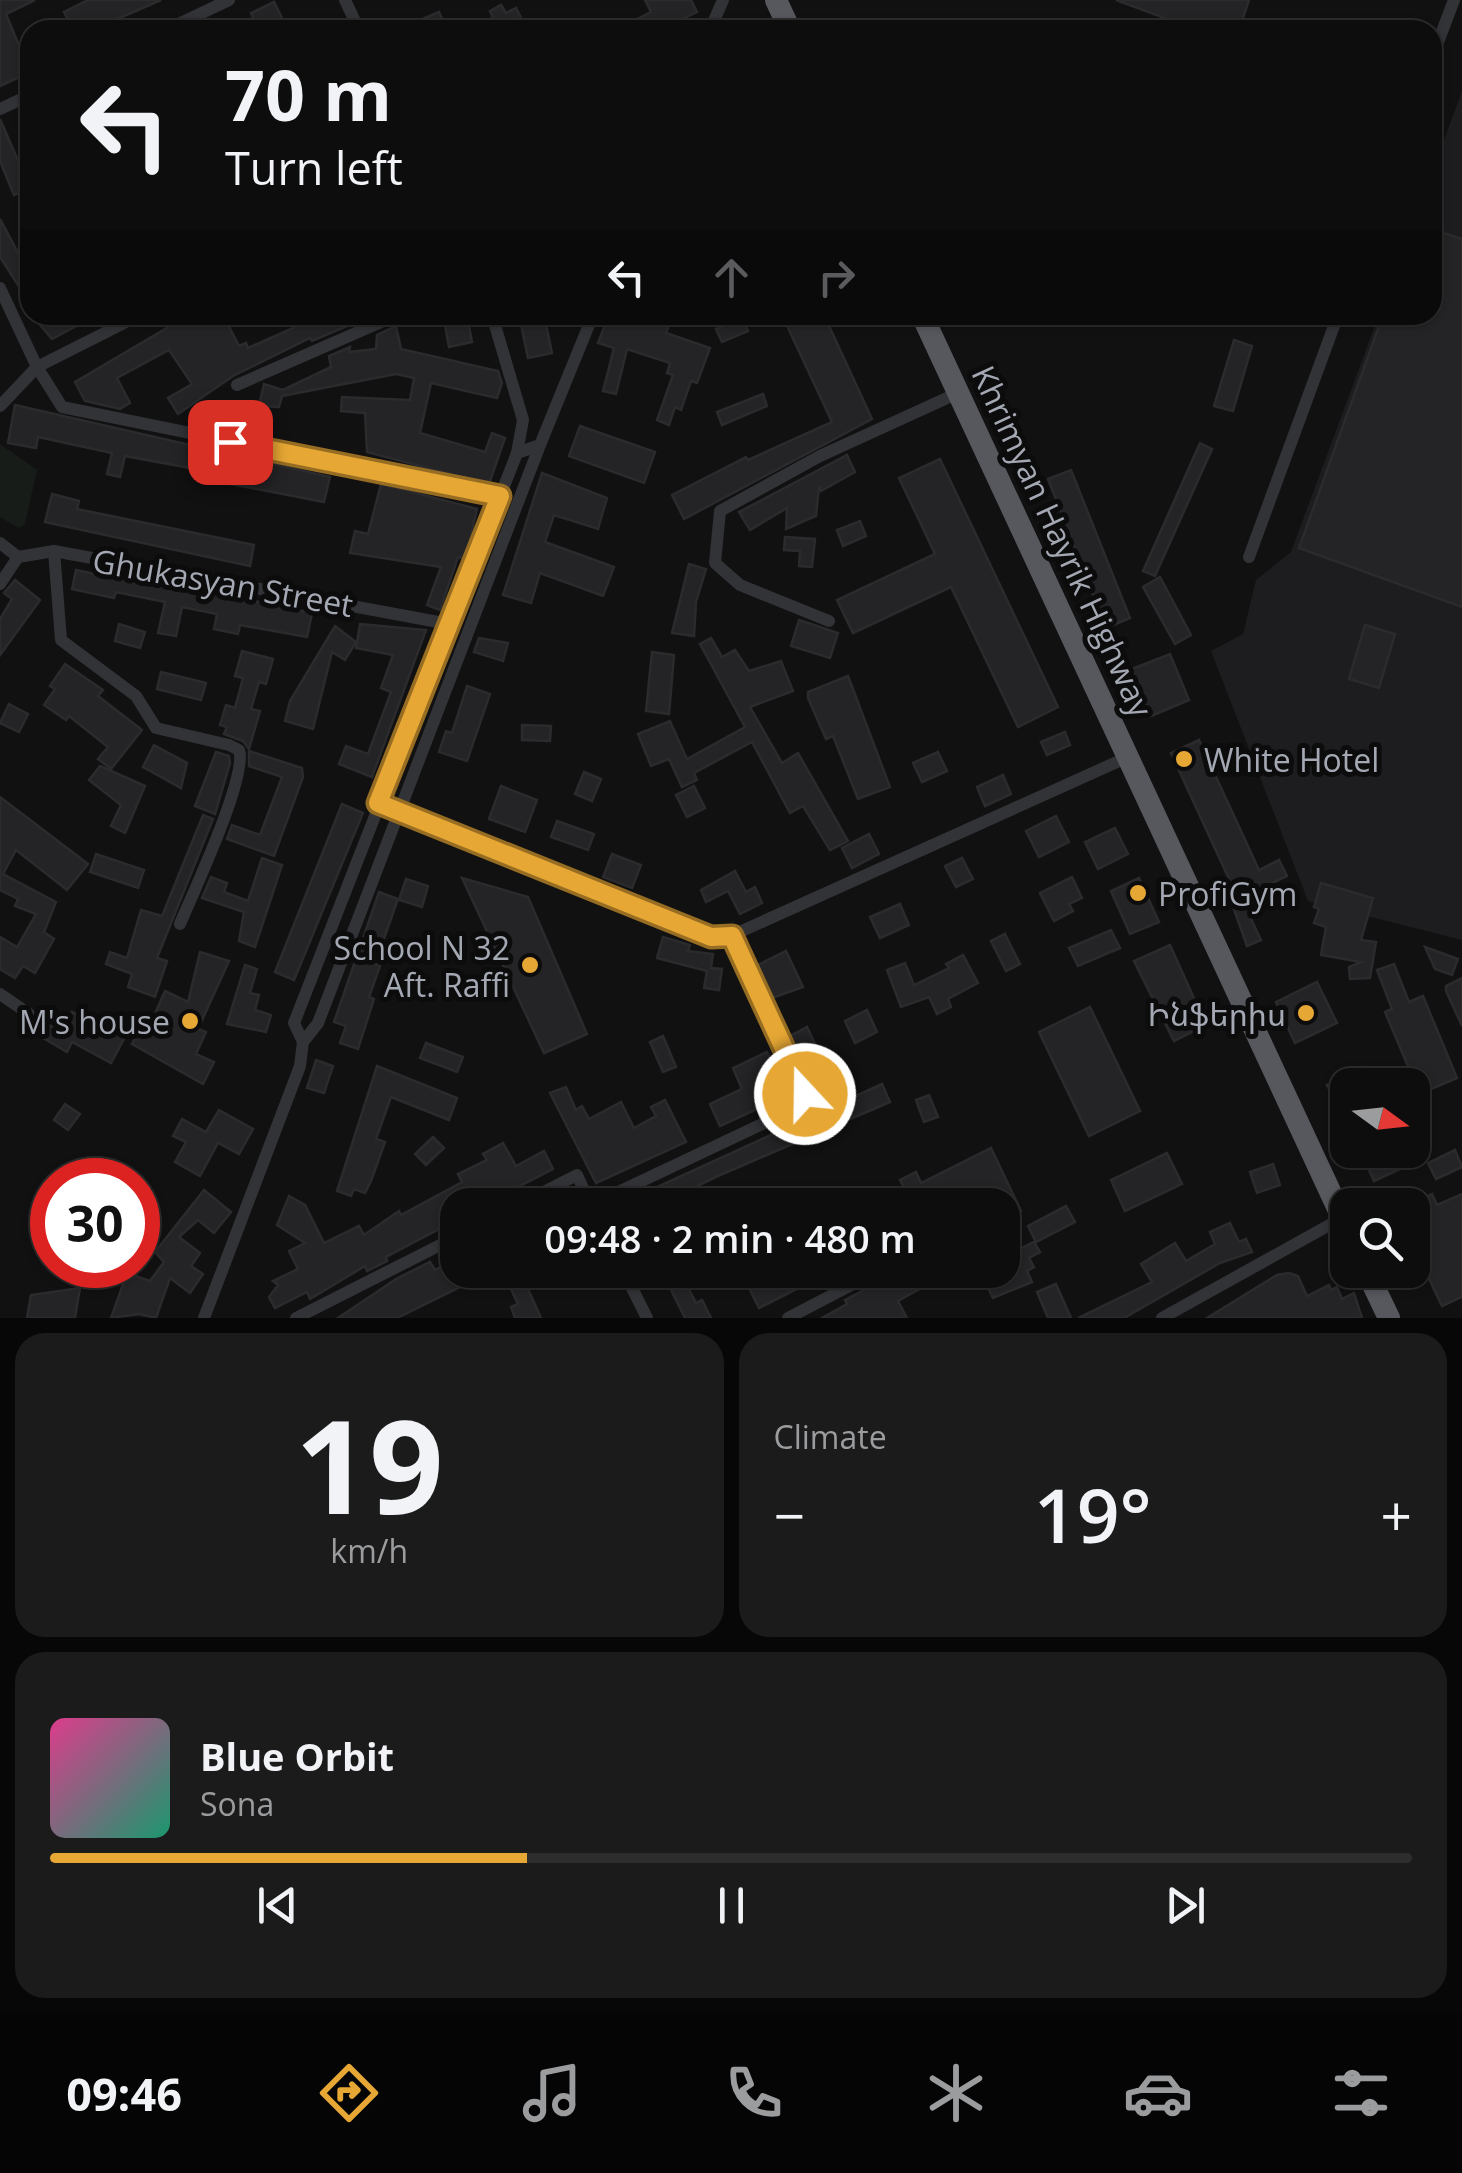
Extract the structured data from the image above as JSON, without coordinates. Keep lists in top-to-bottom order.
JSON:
{
  "streets": {
    "highway": ["Khrimyan Hayrik Highway"],
    "street": ["Ghukasyan Street"]
  },
  "places": [
    "White Hotel",
    "ProfiGym",
    "School N 32 Aft. Raffi",
    "Ինֆերիս",
    "M's house"
  ],
  "north": "right",
  "page": {
    "turn": ["70 m", "Turn left"],
    "limit": "30",
    "trip": "09:48 · 2 min · 480 m",
    "tile": [
      ["19", "km/h"],
      "Climate"
    ],
    "heat": ["−", "19°", "+"],
    "song": ["Blue Orbit", "Sona"],
    "tabs": "09:46"
  }
}
